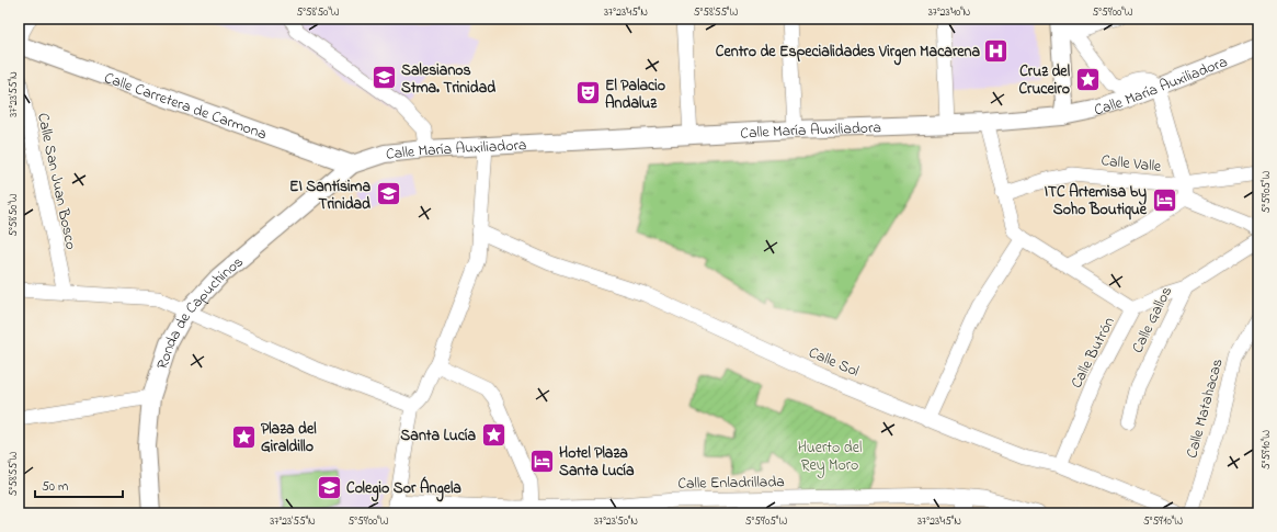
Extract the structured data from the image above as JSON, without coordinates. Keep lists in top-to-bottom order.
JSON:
{
  "streets": {
    "main road": ["Calle María Auxiliadora", "Calle Carretera de Carmona", "Ronda de Capuchinos"],
    "street": [
      "Calle Valle",
      "Calle San Juan Bosco",
      "Calle Gallos",
      "Calle Butrón",
      "Calle Sol",
      "Calle Matahacas",
      "Calle Enladrillada"
    ]
  },
  "crossings": [
    ["Calle María Auxiliadora", "Calle Carretera de Carmona"],
    ["Calle María Auxiliadora", "Ronda de Capuchinos"],
    ["Calle Carretera de Carmona", "Ronda de Capuchinos"],
    ["Calle Gallos", "Calle Butrón"],
    ["Calle Butrón", "Calle Sol"]
  ],
  "parks": ["Huerto del Rey Moro"],
  "places": {
    "hospital": ["Centro de Especialidades Virgen Macarena"],
    "school or university": ["Salesianos Stma. Trinidad", "EI Santísima Trinidad", "Colegio Sor Ángela"],
    "place": ["Cruz del Cruceiro", "Santa Lucía", "Plaza del Giraldillo"],
    "theatre": ["El Palacio Andaluz"],
    "hotel": ["ITC Artemisa by Soho Boutique", "Hotel Plaza Santa Lucía"]
  },
  "scale_bar": "50 m",
  "coordinates": [
    "5°58'50\"W",
    "37°23'45\"N",
    "5°58'55\"W",
    "37°23'40\"N",
    "5°59'00\"W",
    "37°23'55\"N",
    "5°59'05\"W",
    "5°59'10\"W",
    "37°23'50\"N"
  ]
}
